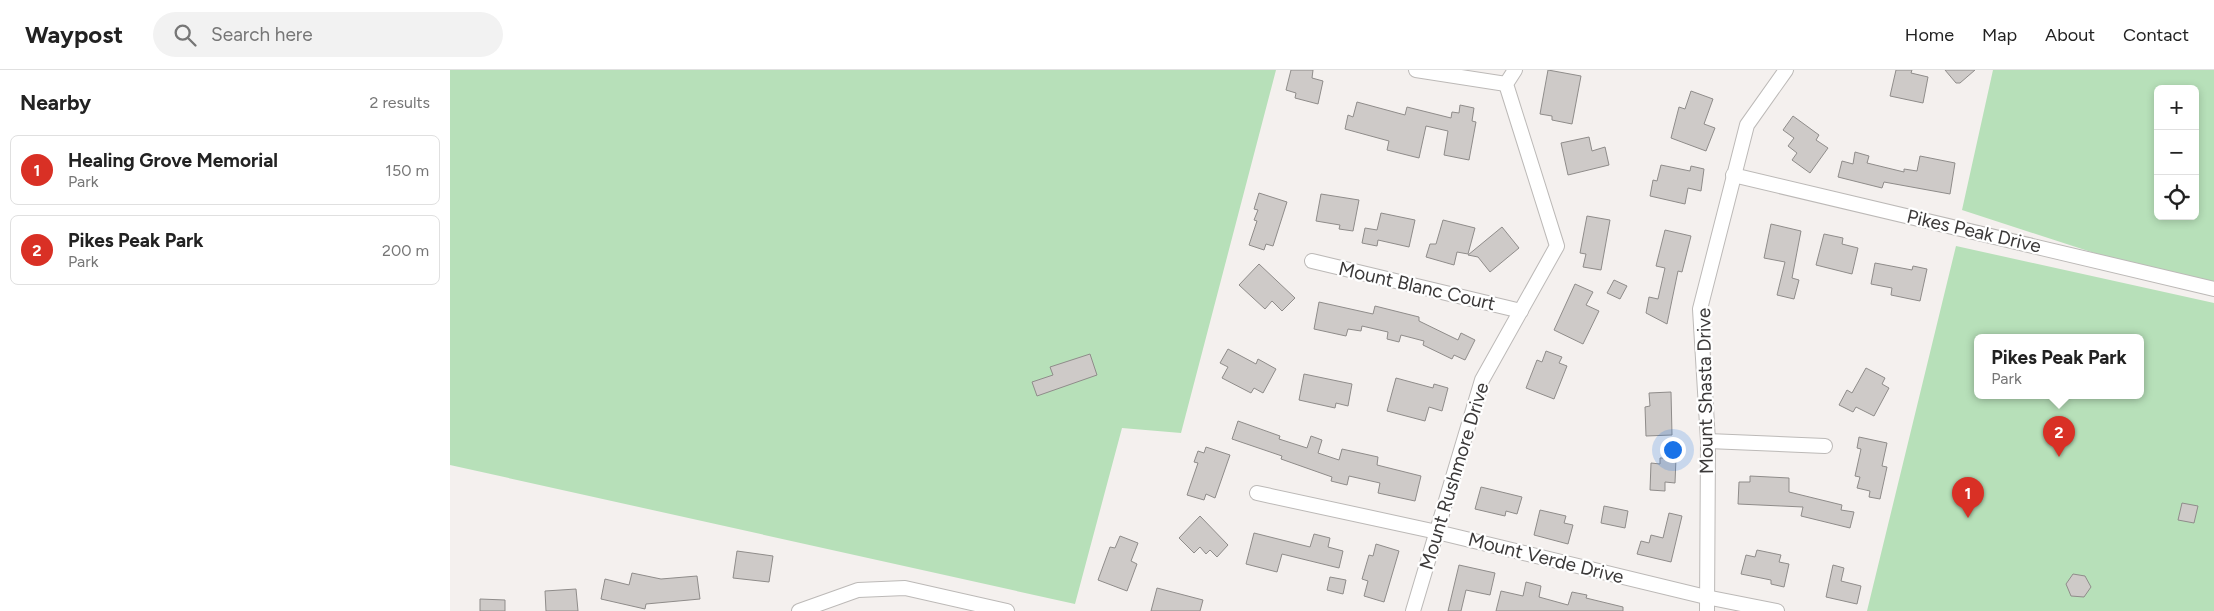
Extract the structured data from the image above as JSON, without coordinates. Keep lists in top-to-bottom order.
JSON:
{
  "streets": {
    "street": [
      "Pikes Peak Drive",
      "Mount Blanc Court",
      "Mount Shasta Drive",
      "Mount Rushmore Drive",
      "Mount Verde Drive"
    ]
  },
  "crossings": [
    ["Pikes Peak Drive", "Mount Shasta Drive"],
    ["Mount Blanc Court", "Mount Rushmore Drive"],
    ["Mount Shasta Drive", "Mount Verde Drive"],
    ["Mount Rushmore Drive", "Mount Verde Drive"]
  ],
  "page": {
    "header": "Waypost",
    "search": "Search here",
    "nav": [
      "Home",
      "Map",
      "About",
      "Contact"
    ],
    "heading": ["Nearby", "2 results"],
    "map_buttons": ["+", "−"],
    "list": [
      {
        "mark": "1",
        "name": "Healing Grove Memorial",
        "note": "Park",
        "value": "150 m"
      },
      {
        "mark": "2",
        "name": "Pikes Peak Park",
        "note": "Park",
        "value": "200 m"
      }
    ],
    "popup": ["Pikes Peak Park", "Park"],
    "pins": ["2", "1"]
  }
}
